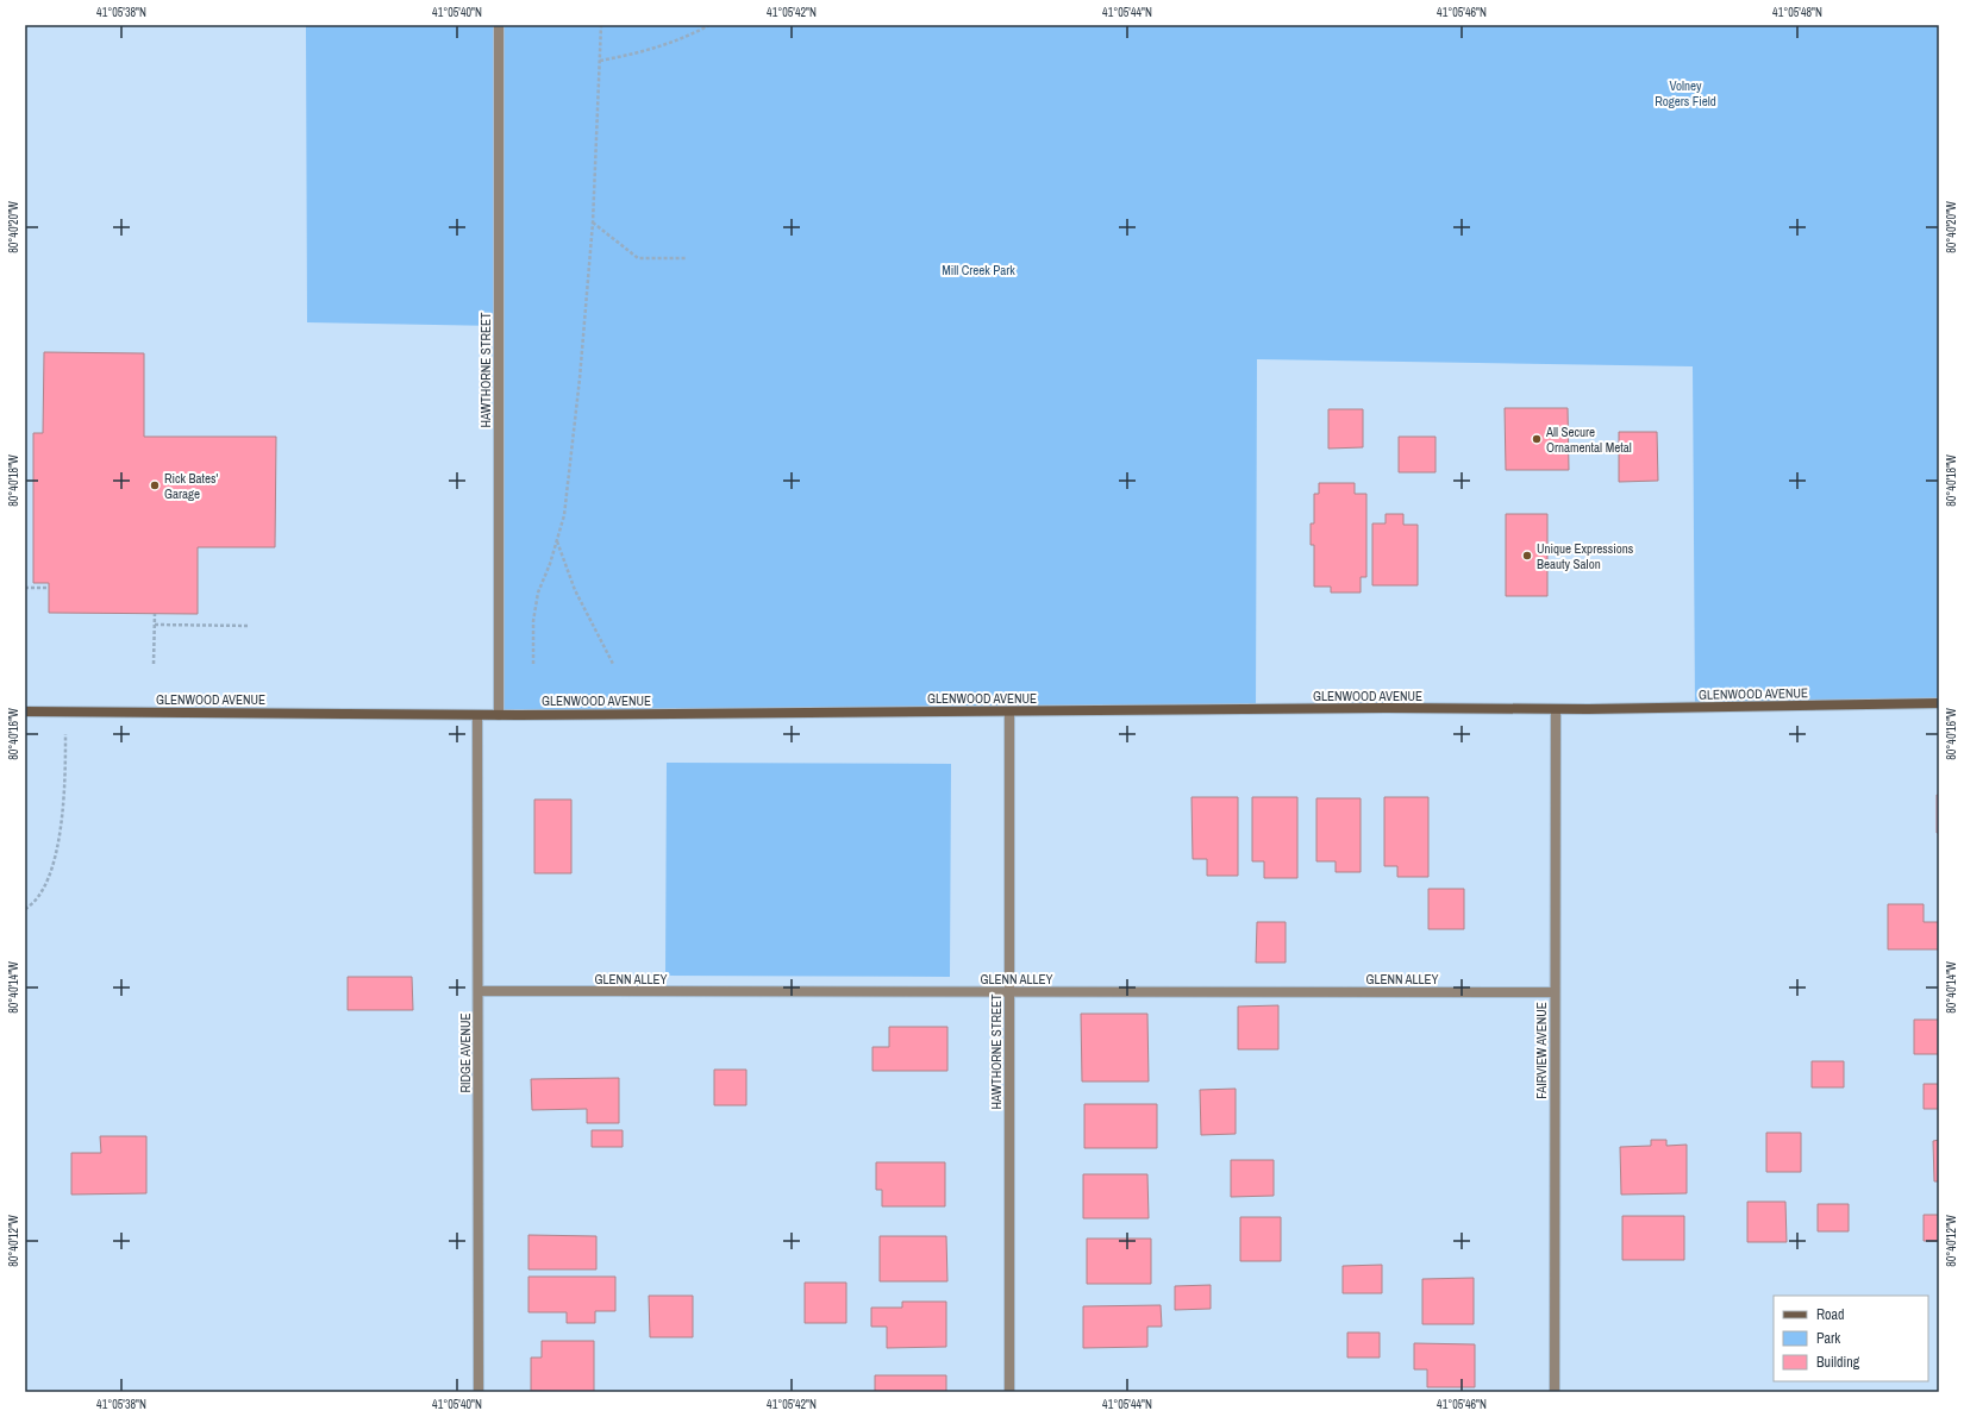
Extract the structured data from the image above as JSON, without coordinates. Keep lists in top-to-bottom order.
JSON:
{
  "streets": {
    "main road": ["GLENWOOD AVENUE"],
    "street": [
      "HAWTHORNE STREET",
      "GLENN ALLEY",
      "FAIRVIEW AVENUE",
      "RIDGE AVENUE"
    ]
  },
  "crossings": [
    ["HAWTHORNE STREET", "GLENWOOD AVENUE"],
    ["HAWTHORNE STREET", "GLENN ALLEY"],
    ["GLENWOOD AVENUE", "FAIRVIEW AVENUE"],
    ["GLENWOOD AVENUE", "RIDGE AVENUE"],
    ["GLENN ALLEY", "FAIRVIEW AVENUE"],
    ["GLENN ALLEY", "RIDGE AVENUE"]
  ],
  "parks": ["Volney Rogers Field", "Mill Creek Park"],
  "places": ["All Secure Ornamental Metal", "Rick Bates' Garage", "Unique Expressions Beauty Salon"],
  "legend": ["Road", "Park", "Building"],
  "coordinates": [
    "41°05'38\"N",
    "41°05'40\"N",
    "41°05'42\"N",
    "41°05'44\"N",
    "41°05'46\"N",
    "41°05'48\"N",
    "80°40'20\"W",
    "80°40'18\"W",
    "80°40'16\"W",
    "80°40'14\"W",
    "80°40'12\"W"
  ]
}
